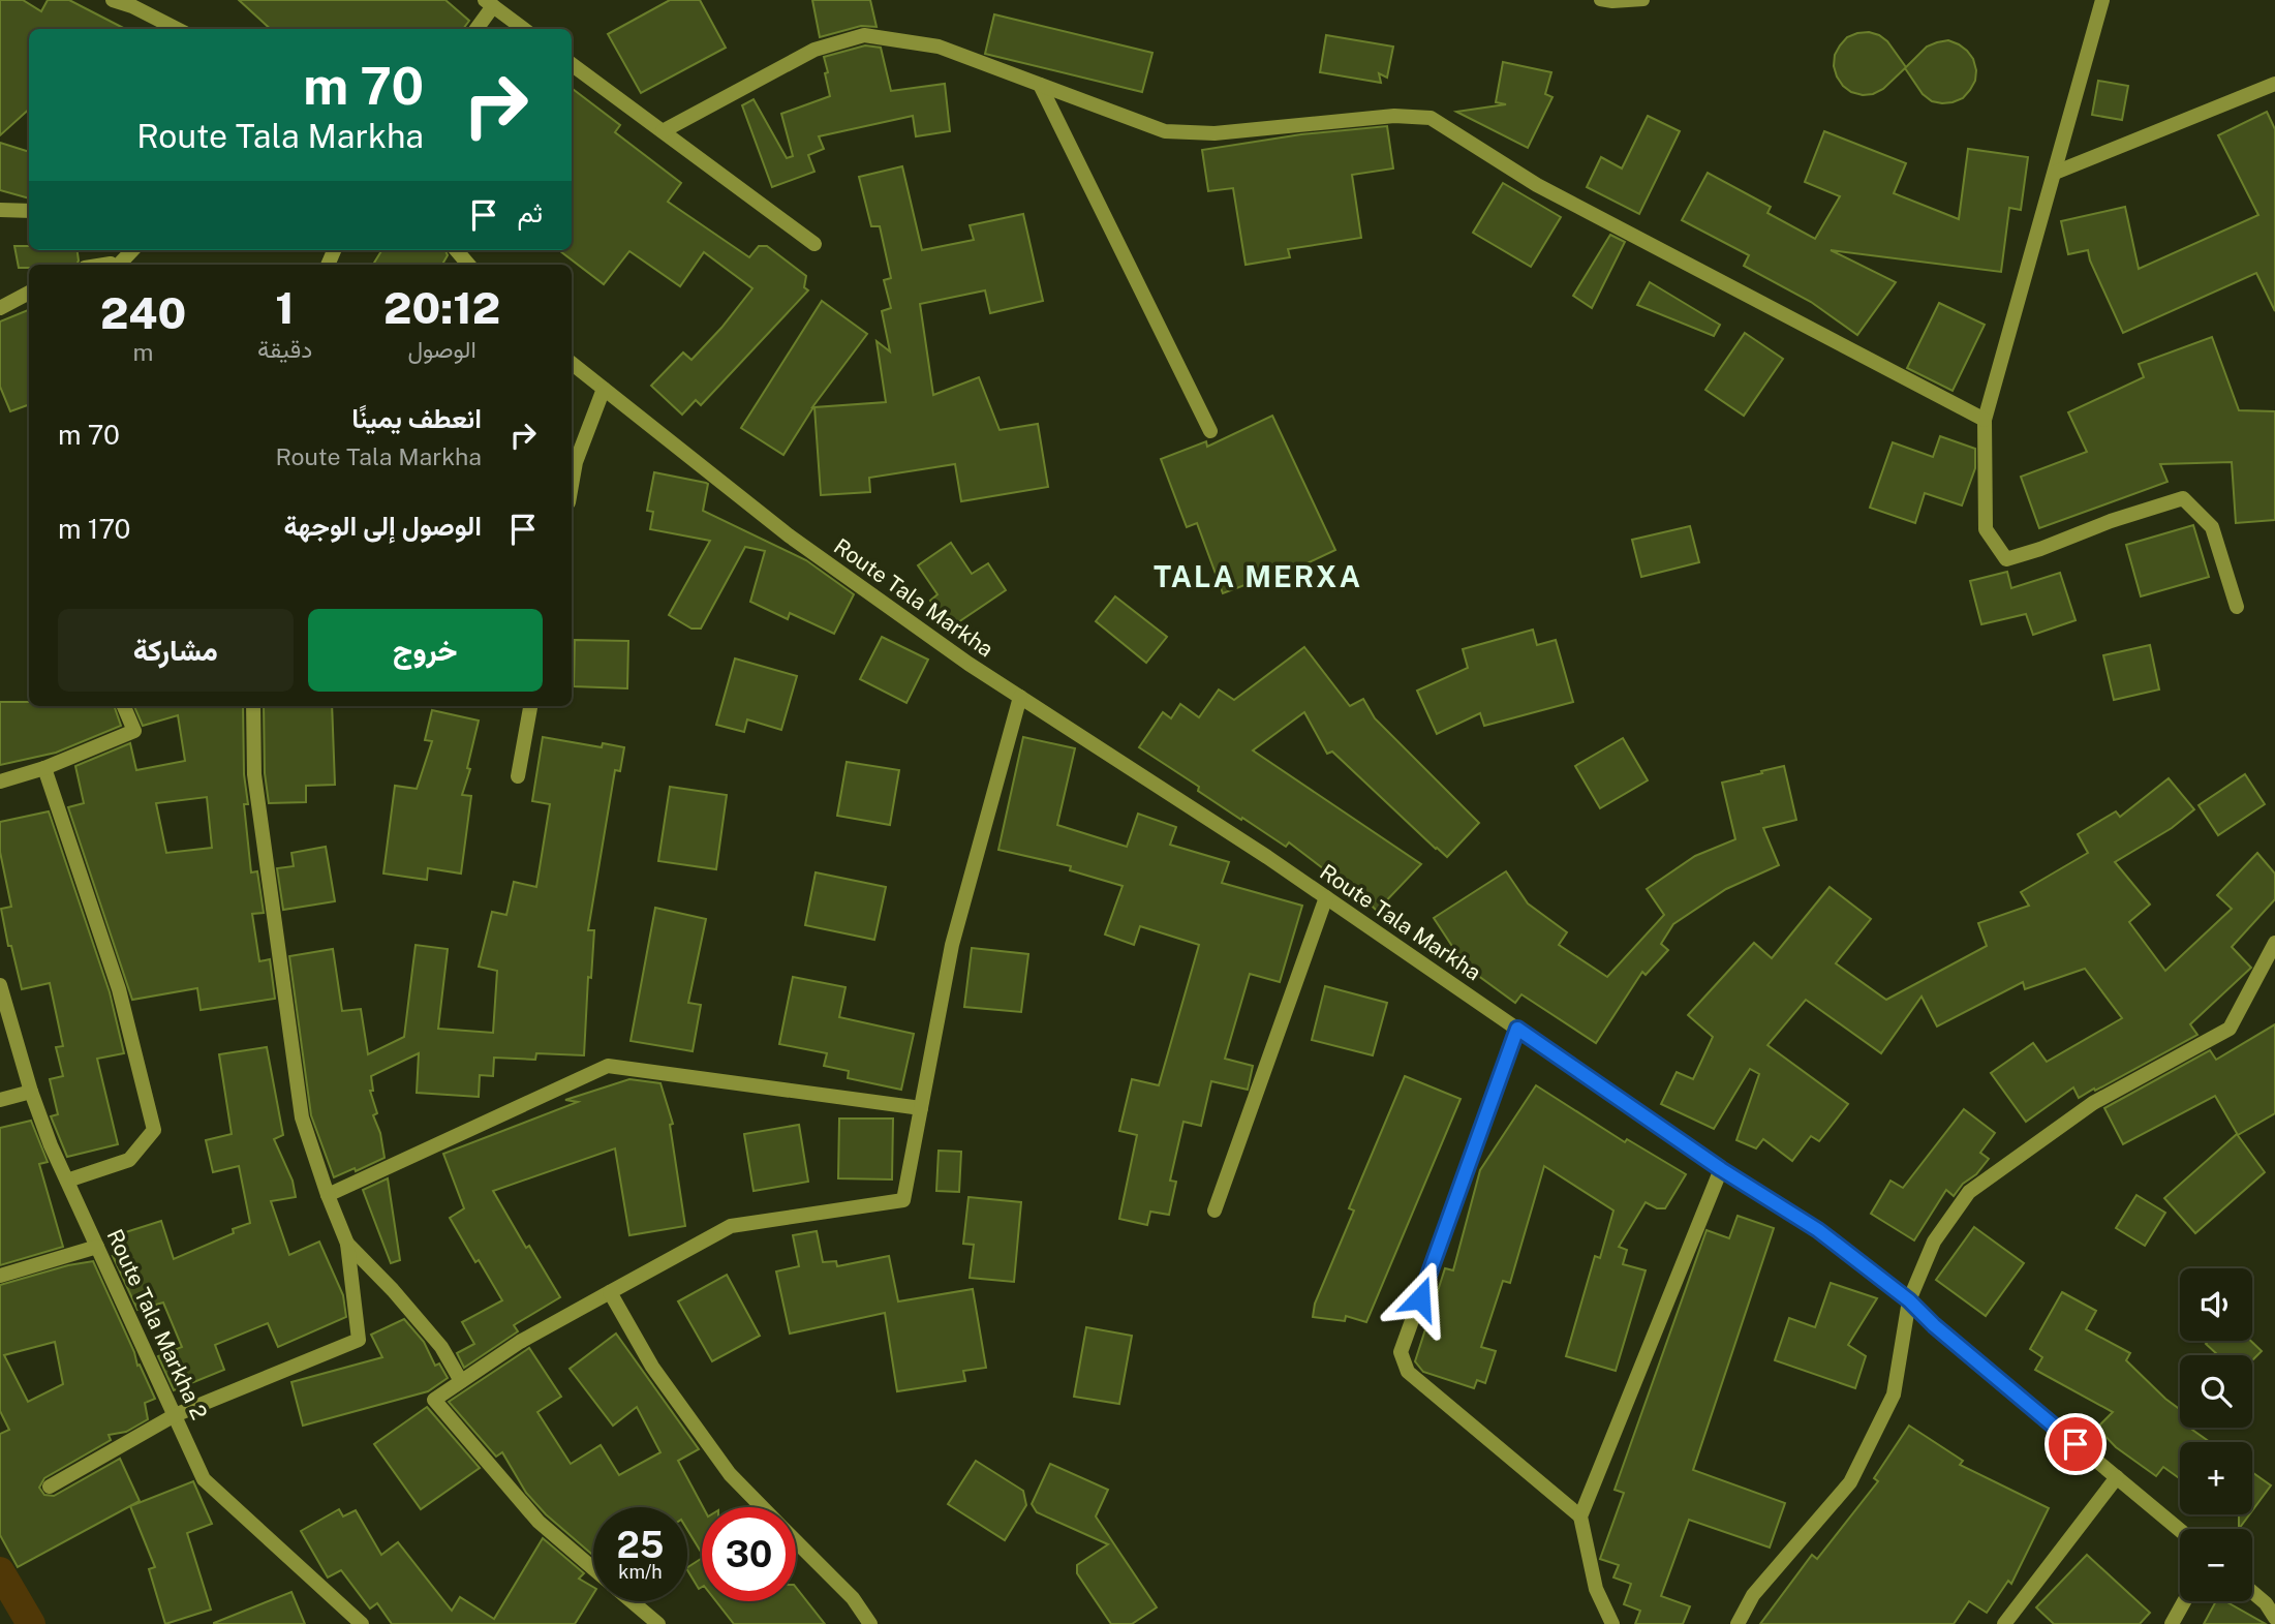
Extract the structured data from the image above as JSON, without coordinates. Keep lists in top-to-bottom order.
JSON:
{
  "streets": {
    "street": ["Route Tala Markha", "Route Tala Markha 2"]
  },
  "districts": ["TALA MERXA"],
  "page": {
    "turn": ["70 m", "Route Tala Markha"],
    "then": "ثم",
    "eta": [
      "20:12",
      "الوصول",
      "1",
      "دقيقة",
      "240",
      "m"
    ],
    "list": [
      {
        "name": "انعطف يمينًا",
        "note": "Route Tala Markha",
        "value": "70 m"
      },
      {
        "name": "الوصول إلى الوجهة",
        "value": "170 m"
      }
    ],
    "buttons": ["خروج", "مشاركة"],
    "map_buttons": ["+", "−"],
    "speed": "25 km/h",
    "limit": "30"
  }
}
